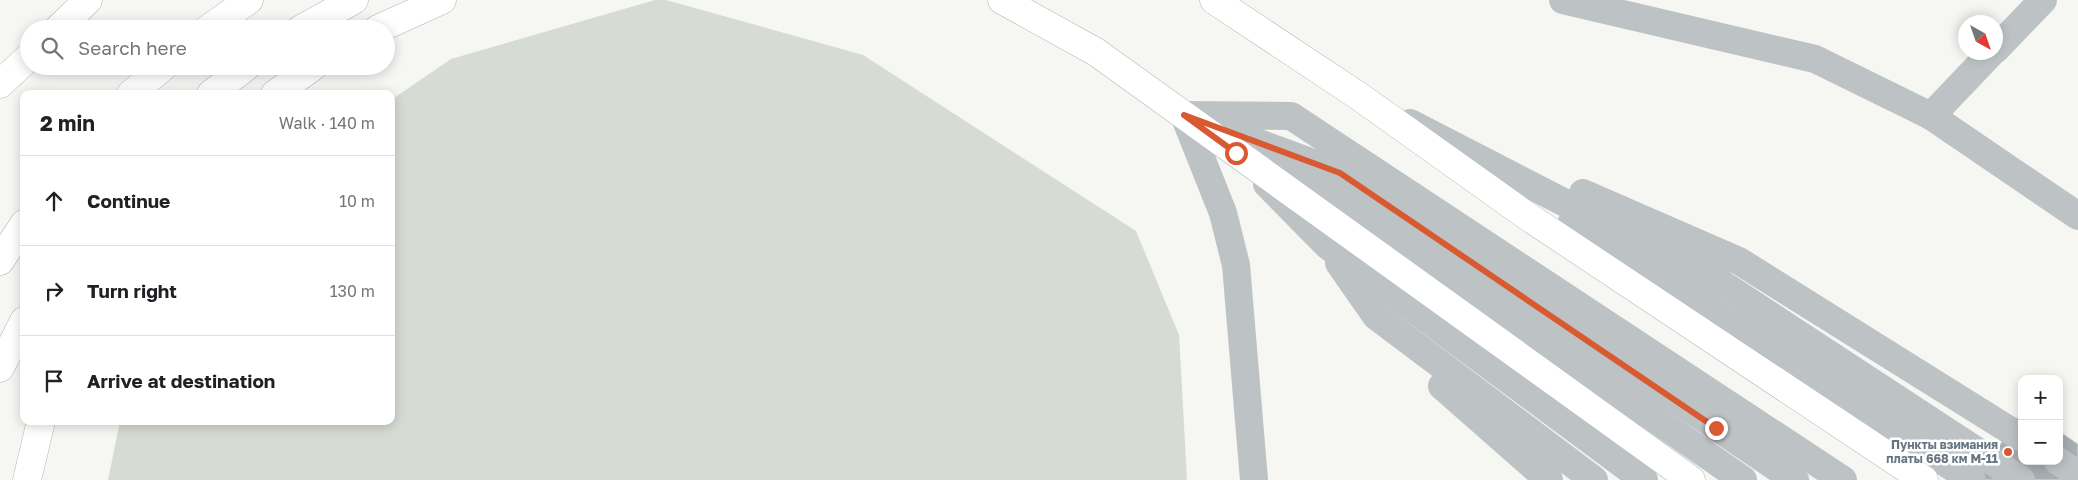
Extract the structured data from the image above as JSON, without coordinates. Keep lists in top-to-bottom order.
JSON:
{
  "places": ["Пункты взимания платы 668 км М-11"],
  "north": "bottom right",
  "page": {
    "search": "Search here",
    "heading": ["2 min", "Walk · 140 m"],
    "list": [
      ["Continue", "10 m"],
      ["Turn right", "130 m"],
      "Arrive at destination"
    ],
    "map_buttons": ["+", "−"]
  }
}
